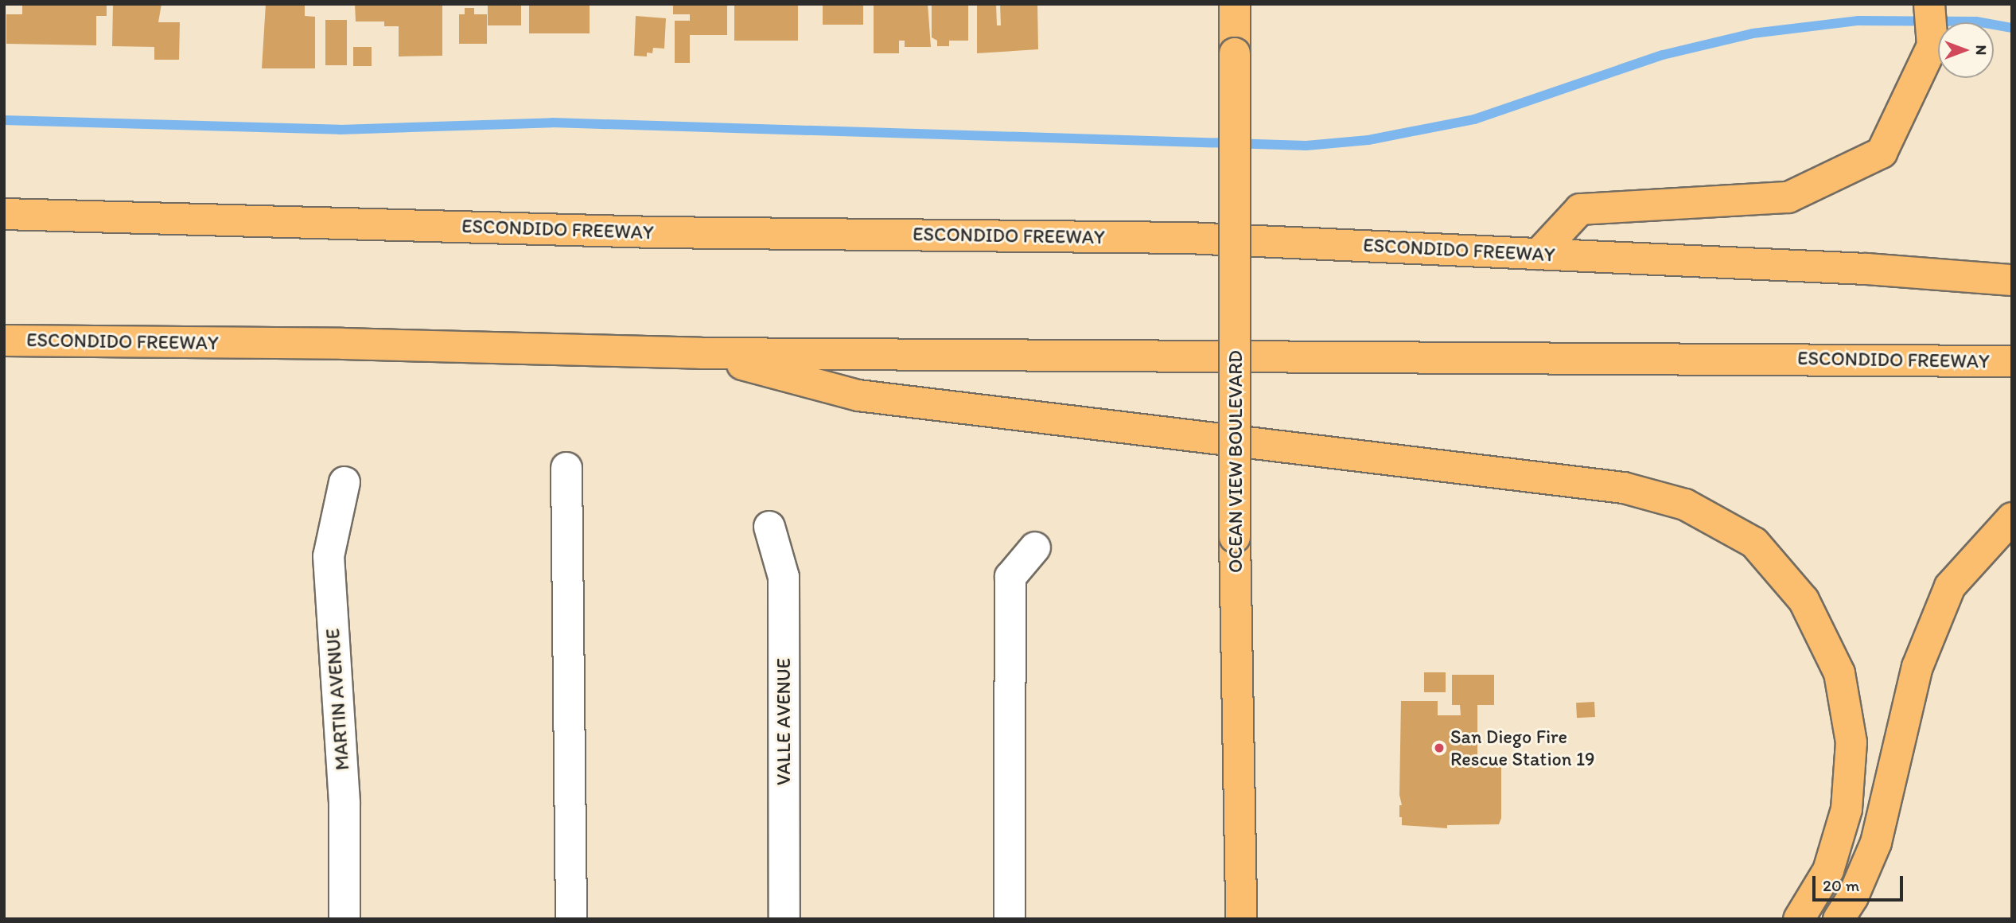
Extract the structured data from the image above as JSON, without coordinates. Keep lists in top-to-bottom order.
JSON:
{
  "streets": {
    "main road": ["ESCONDIDO FREEWAY", "OCEAN VIEW BOULEVARD"],
    "street": ["MARTIN AVENUE", "VALLE AVENUE"]
  },
  "places": ["San Diego Fire Rescue Station 19"],
  "scale_bar": "20 m",
  "north": "right"
}
